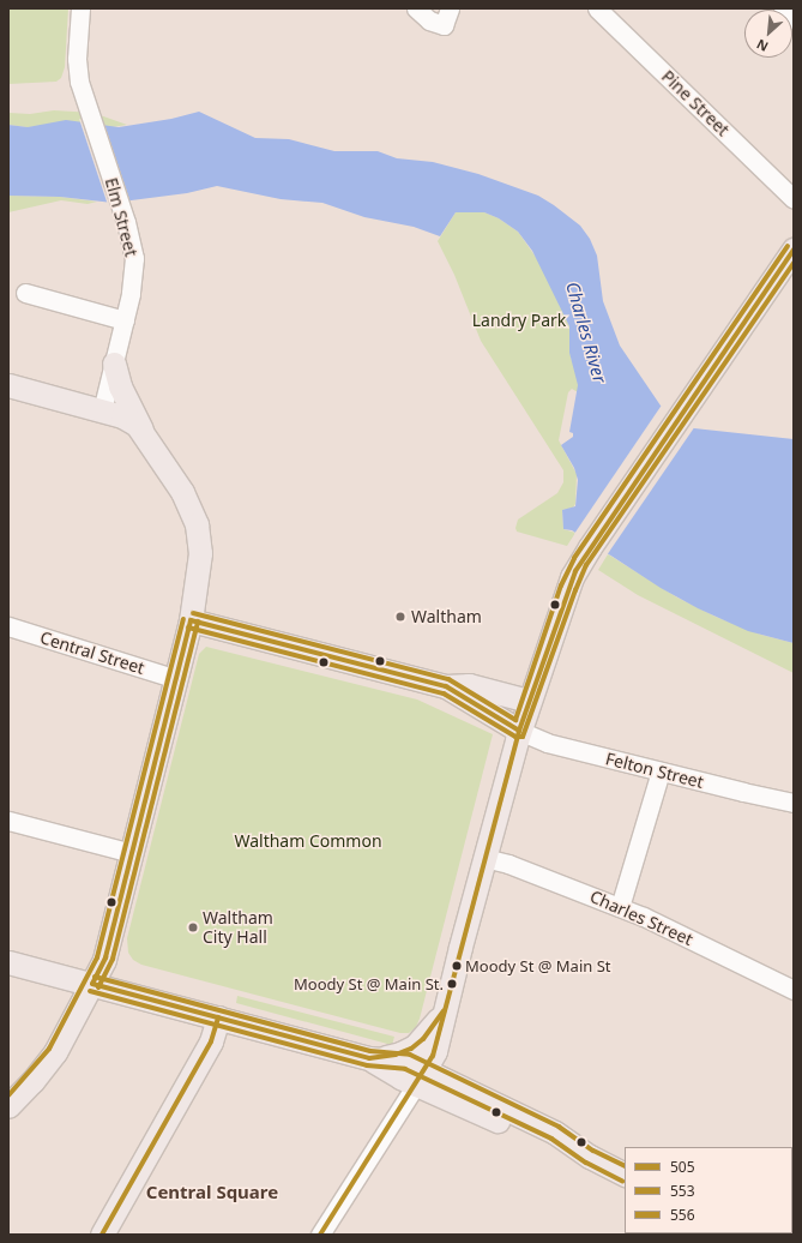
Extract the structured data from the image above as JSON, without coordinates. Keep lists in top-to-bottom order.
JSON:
{
  "streets": {
    "street": [
      "Pine Street",
      "Elm Street",
      "Central Street",
      "Felton Street",
      "Charles Street"
    ]
  },
  "districts": ["Central Square"],
  "water": ["Charles River"],
  "parks": ["Landry Park", "Waltham Common"],
  "places": [
    "Waltham",
    "Waltham City Hall",
    "Moody St @ Main St",
    "Moody St @ Main St."
  ],
  "lines": ["transit line 556", "transit line 505", "transit line 553"],
  "legend": ["505", "553", "556"],
  "north": "bottom left"
}
